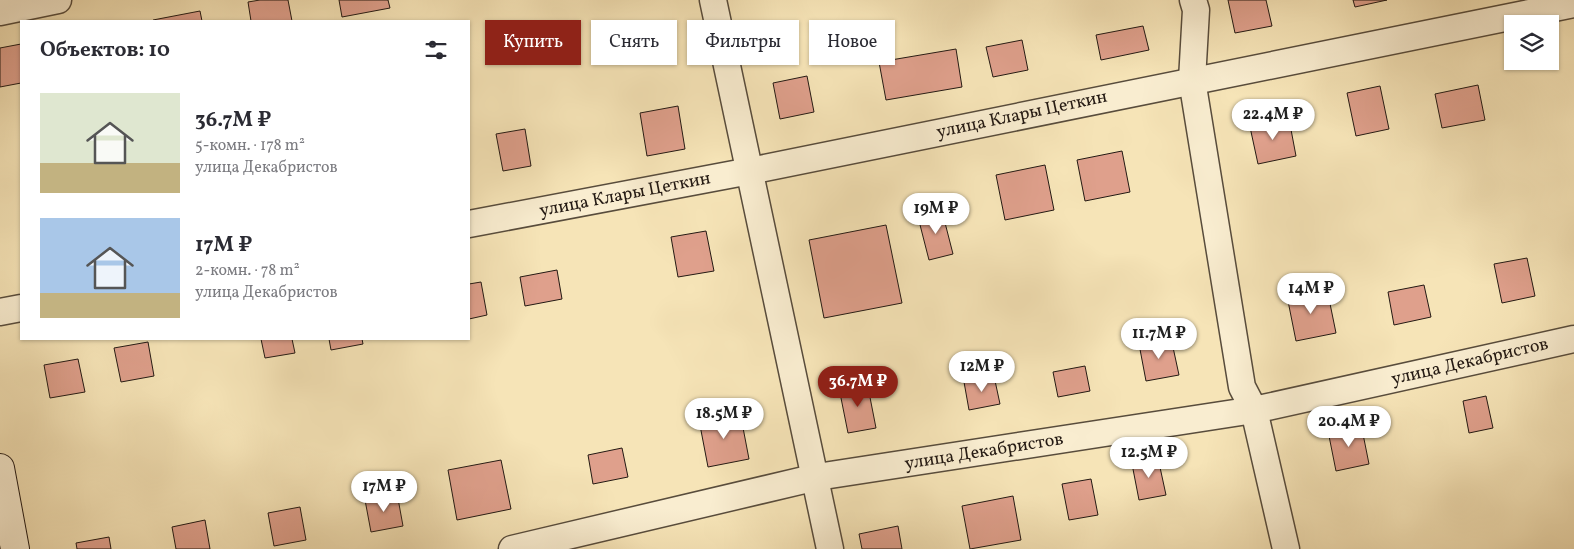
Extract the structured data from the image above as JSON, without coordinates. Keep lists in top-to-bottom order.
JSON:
{
  "streets": {
    "street": ["улица Клары Цеткин", "улица Декабристов"]
  },
  "page": {
    "chip": [
      "Купить",
      "Снять",
      "Фильтры",
      "Новое"
    ],
    "heading": "Объектов: 10",
    "list": [
      {
        "name": "36.7M ₽",
        "note": "5-комн. · 178 m² · улица Декабристов"
      },
      {
        "name": "17M ₽",
        "note": "2-комн. · 78 m² · улица Декабристов"
      }
    ],
    "price": [
      "22.4M ₽",
      "19M ₽",
      "14M ₽",
      "11.7M ₽",
      "12M ₽",
      "36.7M ₽",
      "18.5M ₽",
      "20.4M ₽",
      "12.5M ₽",
      "17M ₽"
    ]
  }
}
